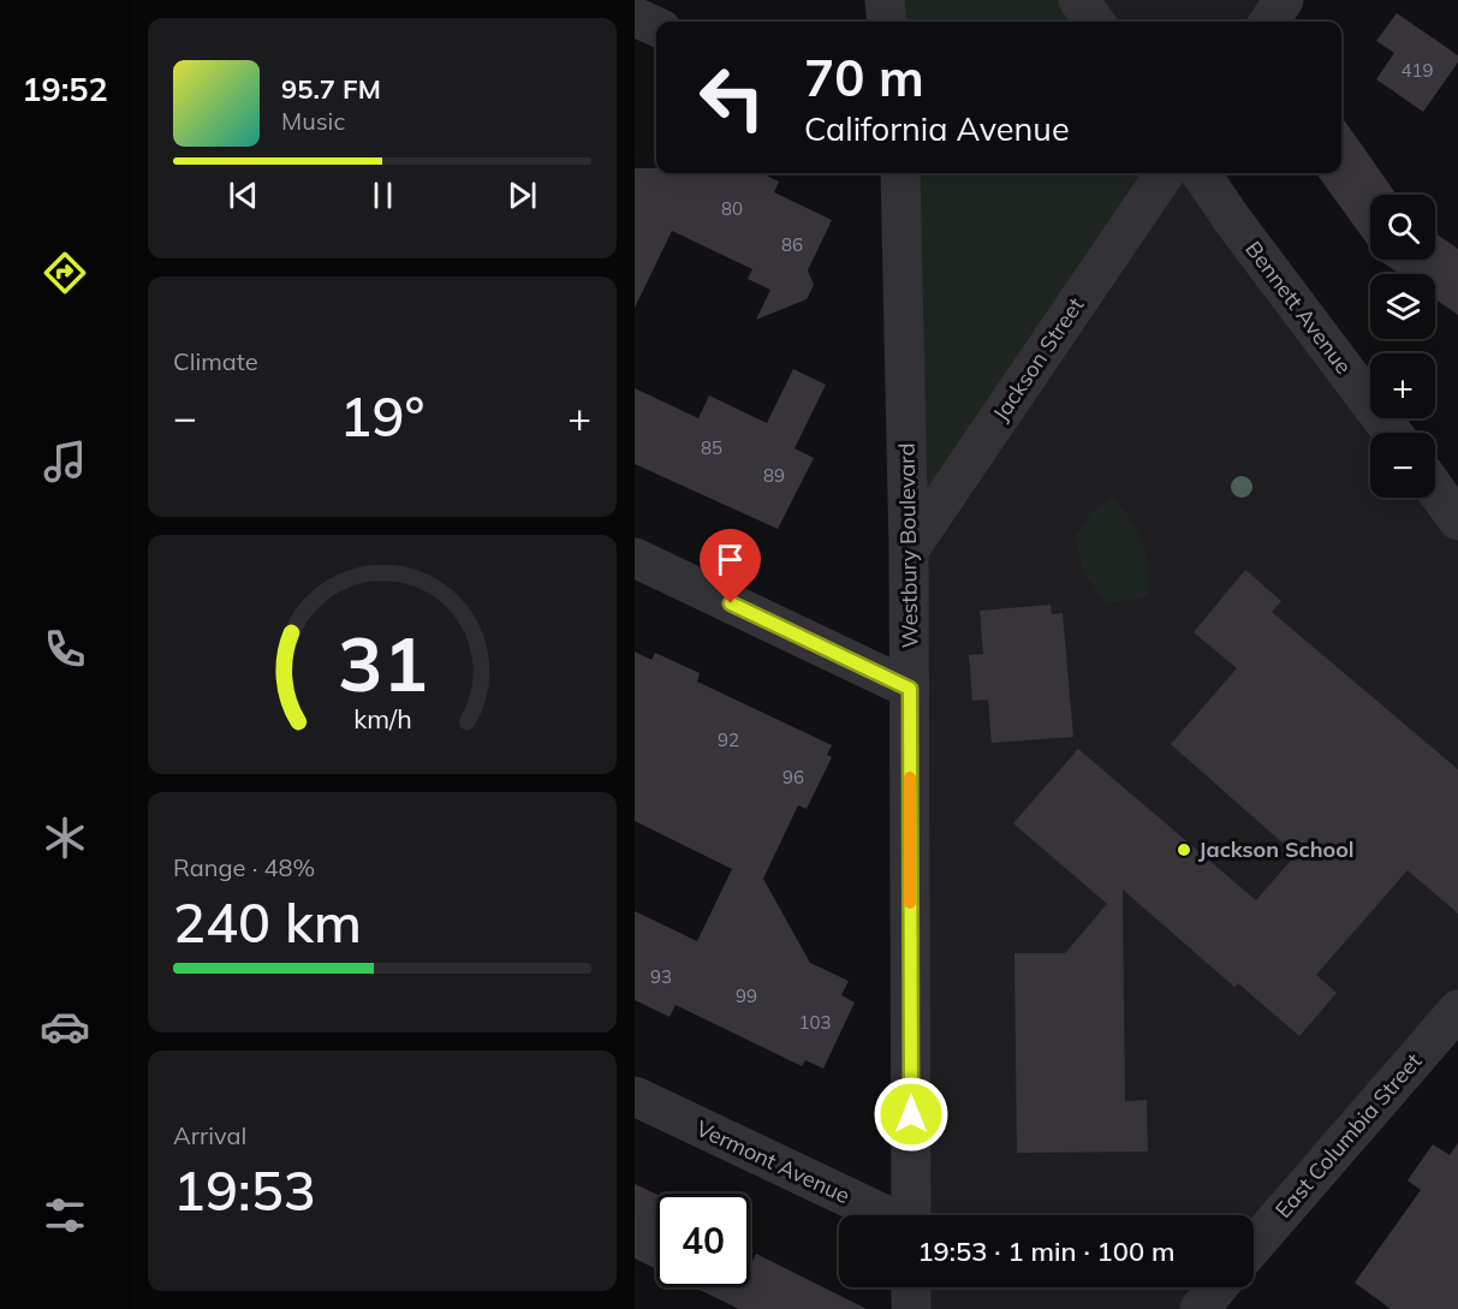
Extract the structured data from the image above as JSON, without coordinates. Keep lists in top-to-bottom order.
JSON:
{
  "streets": {
    "street": [
      "Bennett Avenue",
      "Jackson Street",
      "Westbury Boulevard",
      "East Columbia Street",
      "Vermont Avenue"
    ]
  },
  "crossings": [
    ["Jackson Street", "Westbury Boulevard"]
  ],
  "places": ["Jackson School"],
  "house_numbers": [
    "419",
    "80",
    "86",
    "85",
    "89",
    "92",
    "96",
    "93",
    "99",
    "103"
  ],
  "page": {
    "tabs": "19:52",
    "turn": ["70 m", "California Avenue"],
    "song": ["95.7 FM", "Music"],
    "map_buttons": ["+", "−"],
    "tile": [
      "Climate",
      ["Range · 48%", "240 km"],
      ["Arrival", "19:53"]
    ],
    "heat": ["−", "19°", "+"],
    "limit": "40",
    "trip": "19:53 · 1 min · 100 m",
    "gauge": ["31", "km/h"]
  }
}
